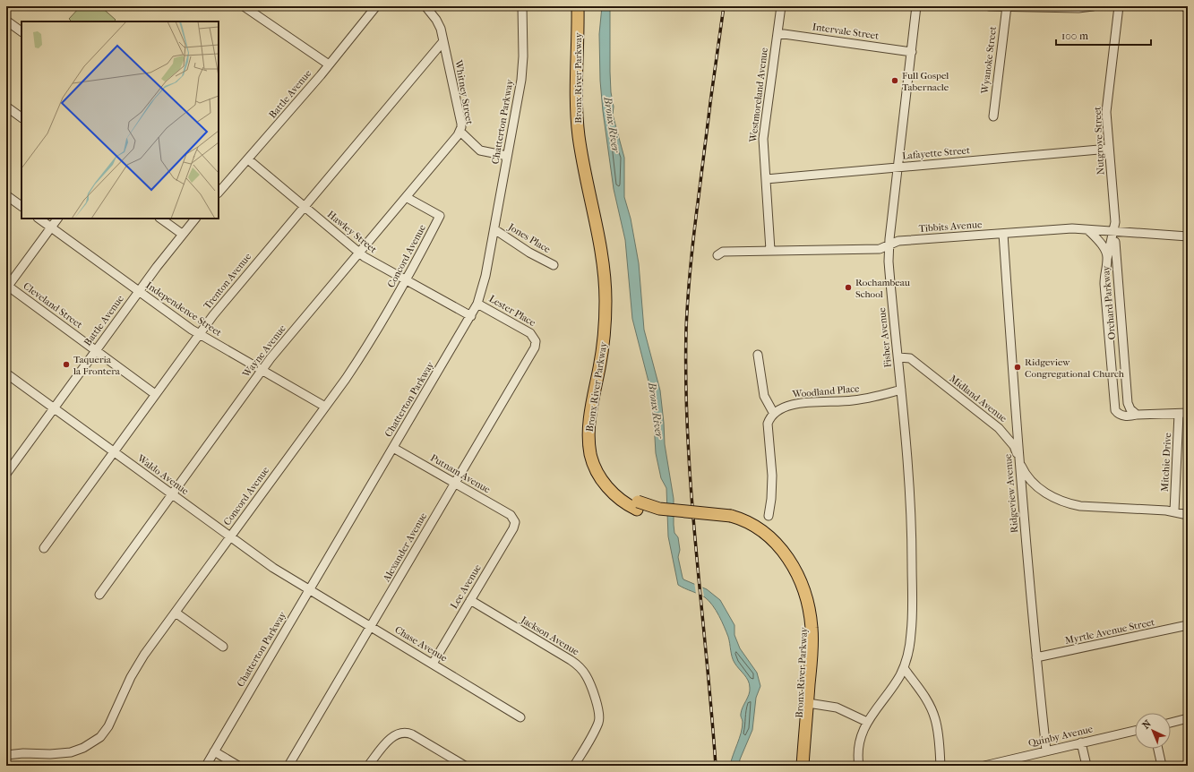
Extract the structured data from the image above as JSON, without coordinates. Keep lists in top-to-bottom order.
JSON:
{
  "streets": {
    "highway": ["Bronx River Parkway"],
    "street": [
      "Intervale Street",
      "Wyanoke Street",
      "Whitney Street",
      "Battle Avenue",
      "Westmoreland Avenue",
      "Chatterton Parkway",
      "Nutgrove Street",
      "Lafayette Street",
      "Tibbits Avenue",
      "Hawley Street",
      "Jones Place",
      "Concord Avenue",
      "Trenton Avenue",
      "Orchard Parkway",
      "Cleveland Street",
      "Independence Street",
      "Lester Place",
      "Fisher Avenue",
      "Wayne Avenue",
      "Woodland Place",
      "Midland Avenue",
      "Mitchie Drive",
      "Putnam Avenue",
      "Waldo Avenue",
      "Ridgeview Avenue",
      "Alexander Avenue",
      "Lee Avenue",
      "Myrtle Avenue Street",
      "Jackson Avenue",
      "Chase Avenue",
      "Quinby Avenue"
    ]
  },
  "crossings": [
    ["Intervale Street", "Westmoreland Avenue"],
    ["Intervale Street", "Fisher Avenue"],
    ["Whitney Street", "Chatterton Parkway"],
    ["Whitney Street", "Trenton Avenue"],
    ["Whitney Street", "Wayne Avenue"],
    ["Battle Avenue", "Hawley Street"],
    ["Battle Avenue", "Cleveland Street"],
    ["Battle Avenue", "Independence Street"],
    ["Battle Avenue", "Waldo Avenue"],
    ["Westmoreland Avenue", "Lafayette Street"],
    ["Westmoreland Avenue", "Tibbits Avenue"],
    ["Chatterton Parkway", "Hawley Street"],
    ["Chatterton Parkway", "Jones Place"],
    ["Chatterton Parkway", "Lester Place"],
    ["Chatterton Parkway", "Putnam Avenue"],
    ["Chatterton Parkway", "Waldo Avenue"],
    ["Chatterton Parkway", "Chase Avenue"],
    ["Nutgrove Street", "Lafayette Street"],
    ["Nutgrove Street", "Tibbits Avenue"],
    ["Nutgrove Street", "Orchard Parkway"],
    ["Lafayette Street", "Fisher Avenue"],
    ["Tibbits Avenue", "Orchard Parkway"],
    ["Tibbits Avenue", "Fisher Avenue"],
    ["Tibbits Avenue", "Ridgeview Avenue"],
    ["Hawley Street", "Concord Avenue"],
    ["Hawley Street", "Trenton Avenue"],
    ["Hawley Street", "Wayne Avenue"],
    ["Concord Avenue", "Independence Street"],
    ["Concord Avenue", "Wayne Avenue"],
    ["Concord Avenue", "Waldo Avenue"],
    ["Trenton Avenue", "Cleveland Street"],
    ["Trenton Avenue", "Independence Street"],
    ["Trenton Avenue", "Waldo Avenue"],
    ["Independence Street", "Wayne Avenue"],
    ["Lester Place", "Alexander Avenue"],
    ["Fisher Avenue", "Woodland Place"],
    ["Fisher Avenue", "Midland Avenue"],
    ["Wayne Avenue", "Waldo Avenue"],
    ["Midland Avenue", "Mitchie Drive"],
    ["Midland Avenue", "Ridgeview Avenue"],
    ["Putnam Avenue", "Alexander Avenue"],
    ["Putnam Avenue", "Lee Avenue"],
    ["Waldo Avenue", "Chase Avenue"],
    ["Ridgeview Avenue", "Myrtle Avenue Street"],
    ["Ridgeview Avenue", "Quinby Avenue"],
    ["Alexander Avenue", "Chase Avenue"],
    ["Lee Avenue", "Jackson Avenue"],
    ["Lee Avenue", "Chase Avenue"]
  ],
  "water": ["Bronx River"],
  "places": [
    "Full Gospel Tabernacle",
    "Rochambeau School",
    "Taqueria la Frontera",
    "Ridgeview Congregational Church"
  ],
  "scale_bar": "100 m",
  "north": "top left"
}
